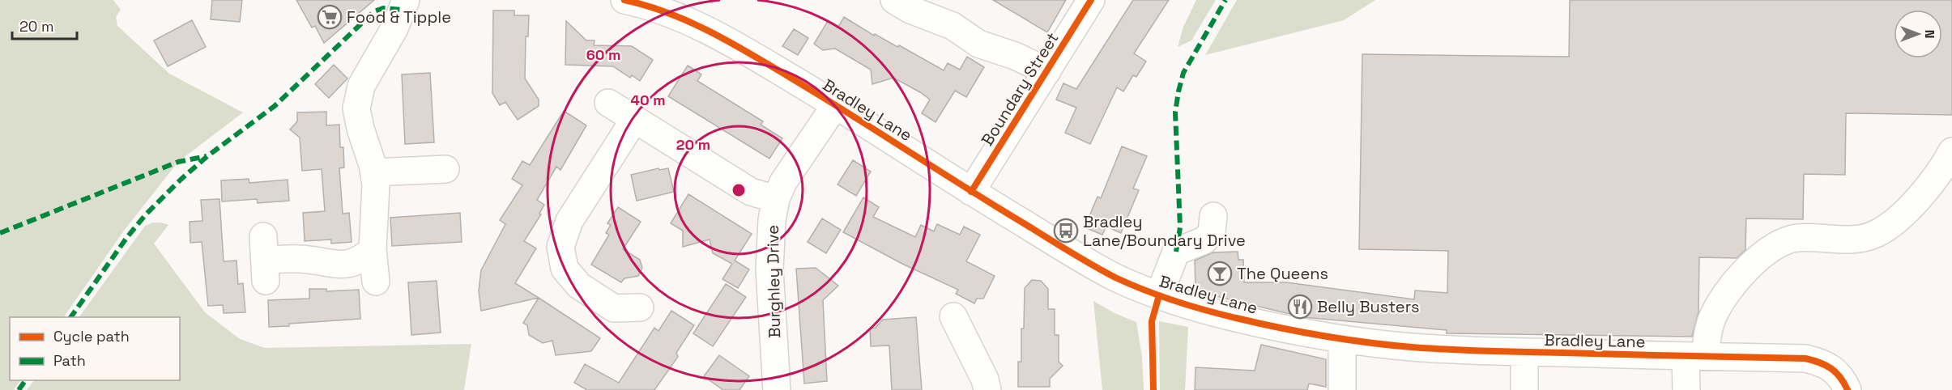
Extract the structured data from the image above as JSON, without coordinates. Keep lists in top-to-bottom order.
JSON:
{
  "streets": {
    "street": ["Boundary Street", "Bradley Lane", "Burghley Drive"]
  },
  "crossings": [
    ["Boundary Street", "Bradley Lane"],
    ["Bradley Lane", "Burghley Drive"]
  ],
  "places": {
    "supermarket": ["Food & Tipple"],
    "bus stop": ["Bradley Lane/Boundary Drive"],
    "bar": ["The Queens"],
    "restaurant": ["Belly Busters"]
  },
  "legend": ["Cycle path", "Path"],
  "scale_bar": "20 m",
  "north": "right",
  "rings": ["60 m", "40 m", "20 m"]
}
